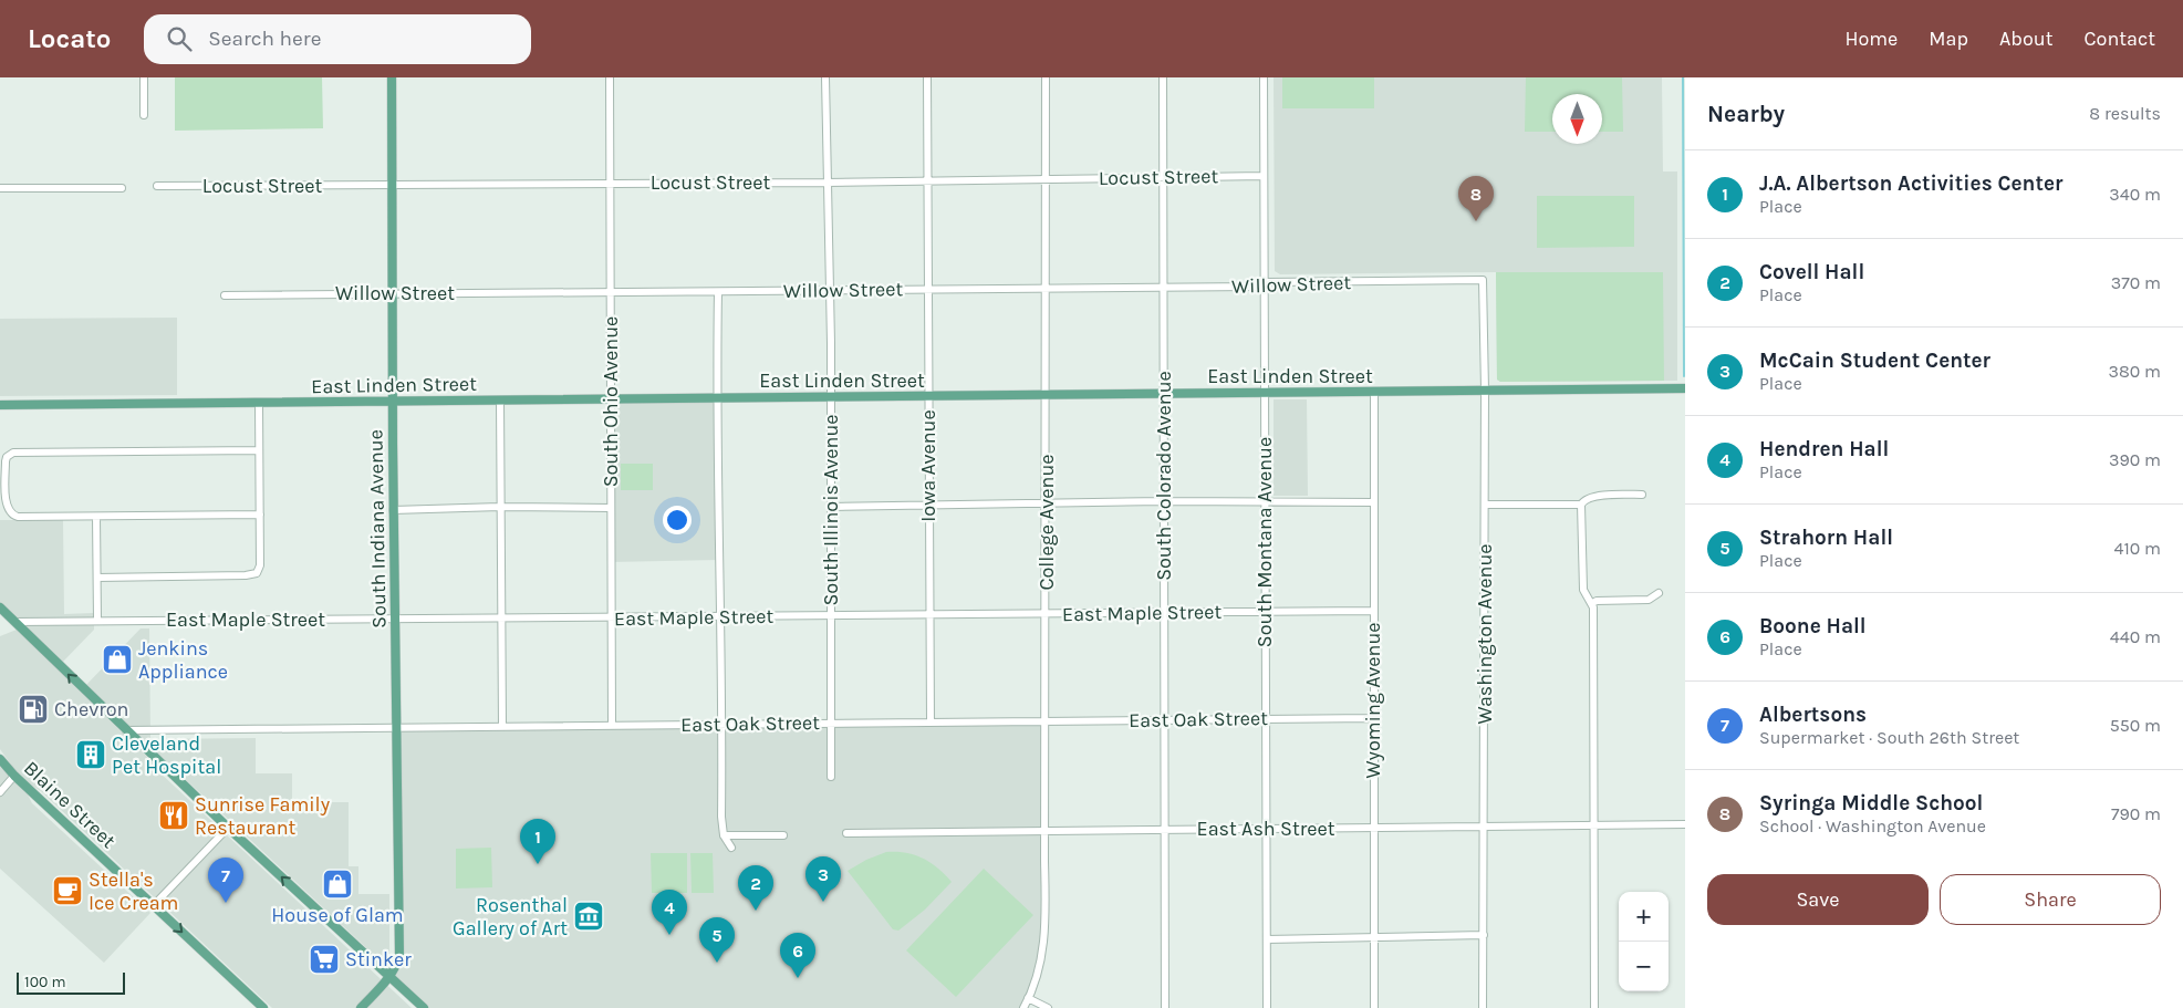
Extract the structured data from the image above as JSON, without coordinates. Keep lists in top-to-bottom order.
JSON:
{
  "streets": {
    "main road": ["East Linden Street", "South Indiana Avenue", "Blaine Street"],
    "street": [
      "Locust Street",
      "Willow Street",
      "South Ohio Avenue",
      "Iowa Avenue",
      "South Colorado Avenue",
      "South Illinois Avenue",
      "College Avenue",
      "South Montana Avenue",
      "East Maple Street",
      "Washington Avenue",
      "Wyoming Avenue",
      "East Oak Street",
      "East Ash Street"
    ]
  },
  "crossings": [
    ["Locust Street", "South Ohio Avenue"],
    ["Locust Street", "Iowa Avenue"],
    ["Locust Street", "South Colorado Avenue"],
    ["Locust Street", "South Illinois Avenue"],
    ["Locust Street", "College Avenue"],
    ["Locust Street", "South Indiana Avenue"],
    ["Locust Street", "South Montana Avenue"],
    ["Willow Street", "South Ohio Avenue"],
    ["Willow Street", "Iowa Avenue"],
    ["Willow Street", "South Colorado Avenue"],
    ["Willow Street", "South Illinois Avenue"],
    ["Willow Street", "College Avenue"],
    ["Willow Street", "South Indiana Avenue"],
    ["Willow Street", "South Montana Avenue"],
    ["Willow Street", "Washington Avenue"],
    ["East Linden Street", "South Ohio Avenue"],
    ["East Linden Street", "Iowa Avenue"],
    ["East Linden Street", "South Colorado Avenue"],
    ["East Linden Street", "South Illinois Avenue"],
    ["East Linden Street", "College Avenue"],
    ["East Linden Street", "South Indiana Avenue"],
    ["East Linden Street", "South Montana Avenue"],
    ["East Linden Street", "Washington Avenue"],
    ["East Linden Street", "Wyoming Avenue"],
    ["South Ohio Avenue", "East Maple Street"],
    ["South Ohio Avenue", "East Oak Street"],
    ["Iowa Avenue", "East Maple Street"],
    ["Iowa Avenue", "East Oak Street"],
    ["South Colorado Avenue", "East Maple Street"],
    ["South Colorado Avenue", "East Oak Street"],
    ["South Colorado Avenue", "East Ash Street"],
    ["South Illinois Avenue", "East Maple Street"],
    ["South Illinois Avenue", "East Oak Street"],
    ["College Avenue", "East Maple Street"],
    ["College Avenue", "East Oak Street"],
    ["College Avenue", "East Ash Street"],
    ["South Indiana Avenue", "East Maple Street"],
    ["South Indiana Avenue", "East Oak Street"],
    ["South Montana Avenue", "East Maple Street"],
    ["South Montana Avenue", "East Oak Street"],
    ["South Montana Avenue", "East Ash Street"],
    ["East Maple Street", "Wyoming Avenue"],
    ["Washington Avenue", "East Ash Street"],
    ["Wyoming Avenue", "East Oak Street"],
    ["Wyoming Avenue", "East Ash Street"]
  ],
  "one_way": ["Blaine Street"],
  "places": {
    "shop": ["Jenkins Appliance", "House of Glam"],
    "fuel station": ["Chevron"],
    "building": ["Cleveland Pet Hospital"],
    "restaurant": ["Sunrise Family Restaurant"],
    "cafe": ["Stella's Ice Cream"],
    "museum": ["Rosenthal Gallery of Art"],
    "supermarket": ["Stinker"]
  },
  "scale_bar": "100 m",
  "north": "bottom",
  "page": {
    "header": "Locato",
    "search": "Search here",
    "nav": [
      "Home",
      "Map",
      "About",
      "Contact"
    ],
    "heading": ["Nearby", "8 results"],
    "list": [
      {
        "mark": "1",
        "name": "J.A. Albertson Activities Center",
        "note": "Place",
        "value": "340 m"
      },
      {
        "mark": "2",
        "name": "Covell Hall",
        "note": "Place",
        "value": "370 m"
      },
      {
        "mark": "3",
        "name": "McCain Student Center",
        "note": "Place",
        "value": "380 m"
      },
      {
        "mark": "4",
        "name": "Hendren Hall",
        "note": "Place",
        "value": "390 m"
      },
      {
        "mark": "5",
        "name": "Strahorn Hall",
        "note": "Place",
        "value": "410 m"
      },
      {
        "mark": "6",
        "name": "Boone Hall",
        "note": "Place",
        "value": "440 m"
      },
      {
        "mark": "7",
        "name": "Albertsons",
        "note": "Supermarket · South 26th Street",
        "value": "550 m"
      },
      {
        "mark": "8",
        "name": "Syringa Middle School",
        "note": "School · Washington Avenue",
        "value": "790 m"
      }
    ],
    "pins": [
      "8",
      "1",
      "3",
      "7",
      "2",
      "4",
      "5",
      "6"
    ],
    "buttons": ["Save", "Share"],
    "map_buttons": ["+", "−"],
    "scale": "100 m"
  }
}
